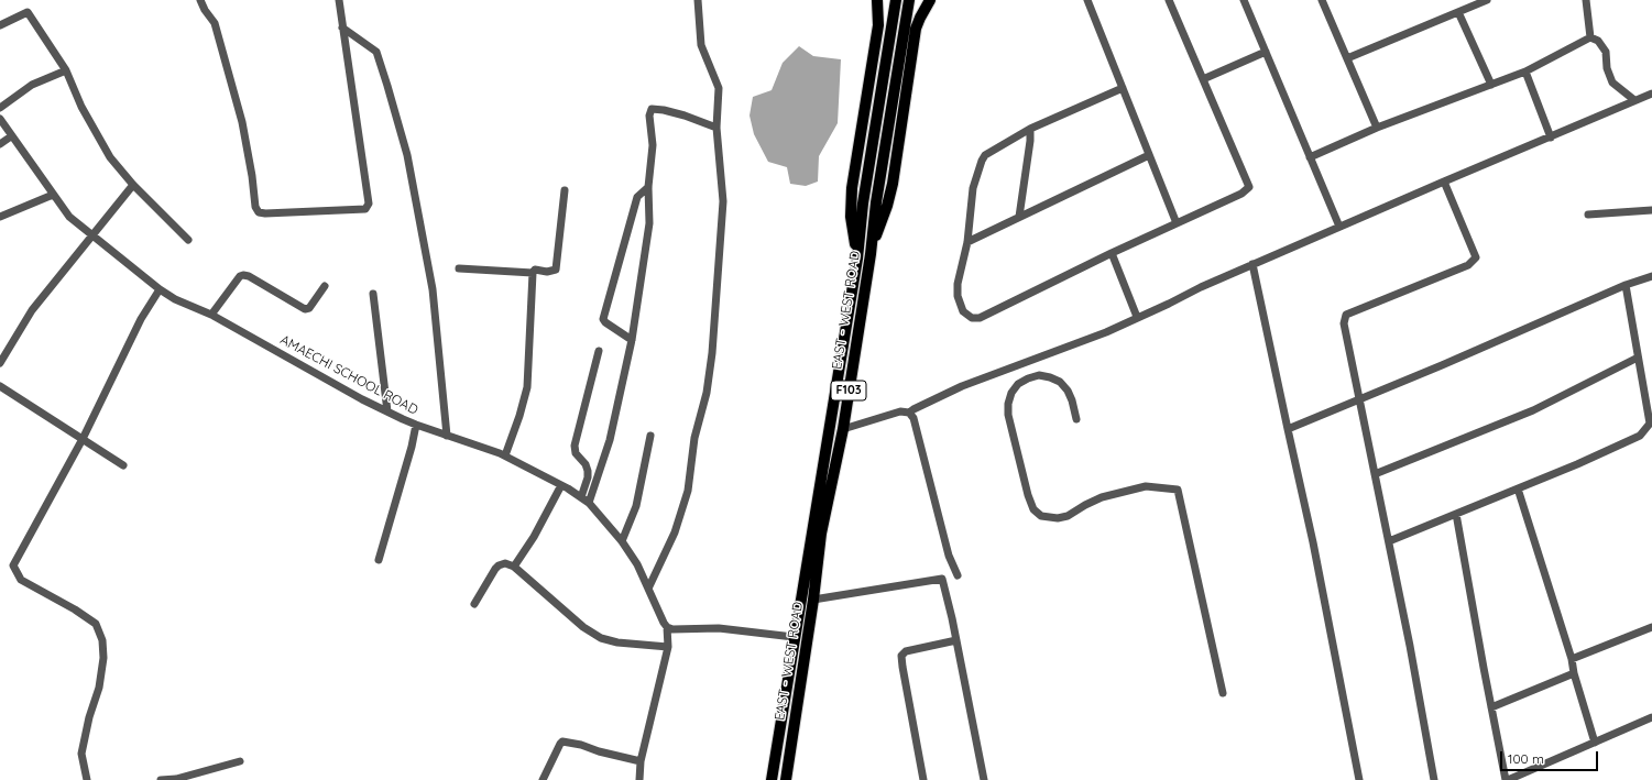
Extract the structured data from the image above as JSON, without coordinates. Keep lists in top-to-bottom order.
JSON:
{
  "streets": {
    "main road": ["EAST - WEST ROAD", "F103"],
    "street": ["AMAECHI SCHOOL ROAD"]
  },
  "scale_bar": "100 m"
}
